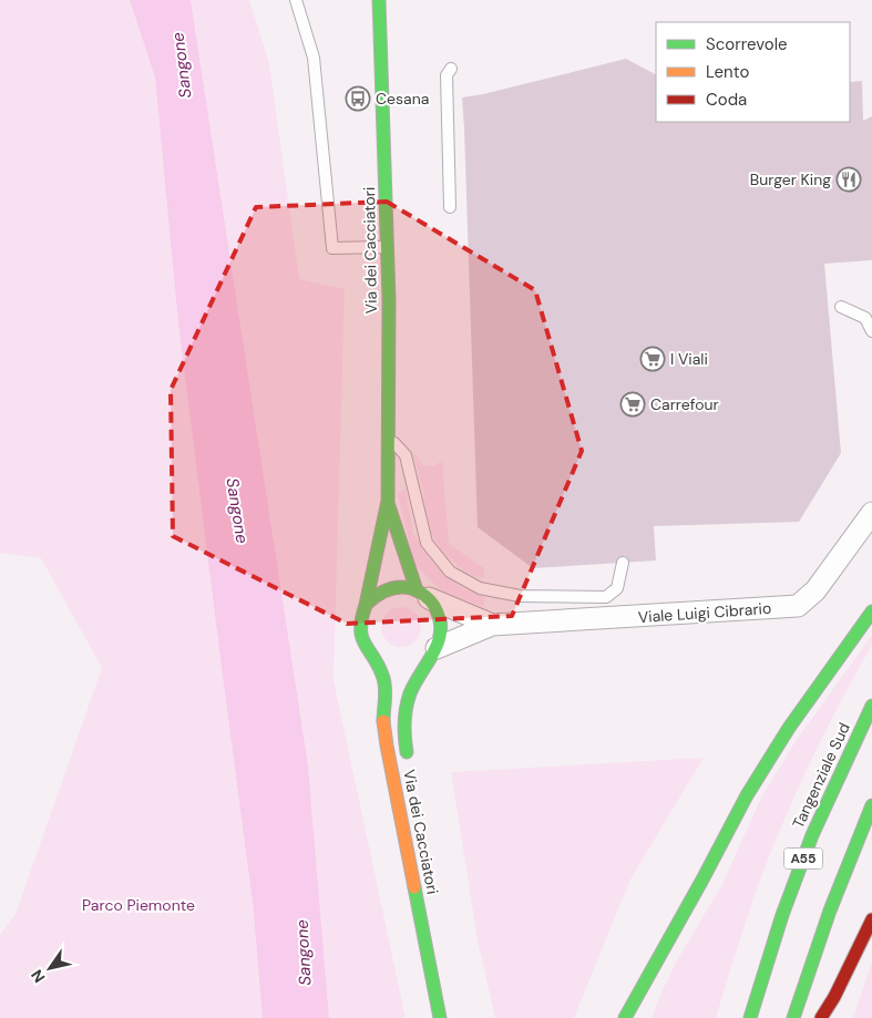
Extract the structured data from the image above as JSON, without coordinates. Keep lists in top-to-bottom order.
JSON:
{
  "streets": {
    "main road": ["Via dei Cacciatori", "Tangenziale Sud", "A55"],
    "street": ["Viale Luigi Cibrario"]
  },
  "water": ["Sangone"],
  "parks": ["Parco Piemonte"],
  "places": {
    "bus stop": ["Cesana"],
    "restaurant": ["Burger King"],
    "supermarket": ["I Viali", "Carrefour"]
  },
  "legend": ["Scorrevole", "Lento", "Coda"],
  "north": "bottom left"
}
